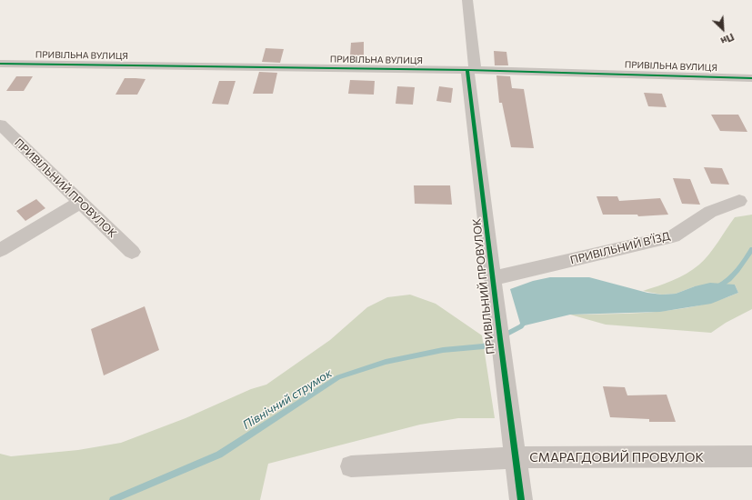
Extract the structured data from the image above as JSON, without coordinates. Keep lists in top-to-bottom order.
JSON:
{
  "streets": {
    "street": [
      "ПРИВІЛЬНА ВУЛИЦЯ",
      "ПРИВІЛЬНИЙ ПРОВУЛОК",
      "ПРИВІЛЬНИЙ В’ЇЗД",
      "СМАРАГДОВИЙ ПРОВУЛОК"
    ]
  },
  "crossings": [
    ["ПРИВІЛЬНА ВУЛИЦЯ", "ПРИВІЛЬНИЙ ПРОВУЛОК"],
    ["ПРИВІЛЬНИЙ ПРОВУЛОК", "ПРИВІЛЬНИЙ В’ЇЗД"],
    ["ПРИВІЛЬНИЙ ПРОВУЛОК", "СМАРАГДОВИЙ ПРОВУЛОК"]
  ],
  "water": ["Північний струмок"],
  "north": "bottom right"
}
